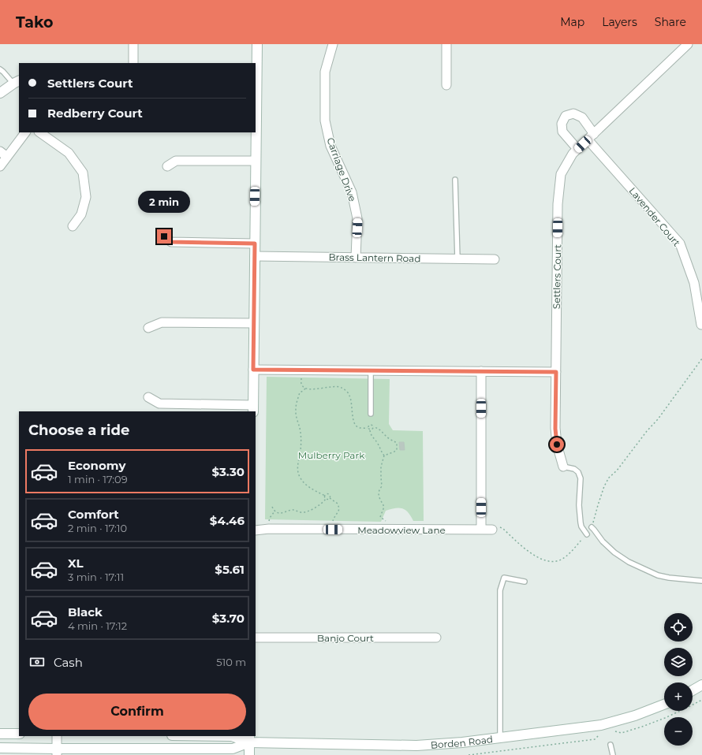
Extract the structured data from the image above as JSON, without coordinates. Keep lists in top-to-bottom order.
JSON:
{
  "streets": {
    "main road": ["Borden Road"],
    "street": [
      "Carriage Drive",
      "Lavender Court",
      "Brass Lantern Road",
      "Settlers Court",
      "Meadowview Lane",
      "Banjo Court"
    ]
  },
  "crossings": [
    ["Carriage Drive", "Brass Lantern Road"],
    ["Lavender Court", "Settlers Court"]
  ],
  "parks": ["Mulberry Park"],
  "page": {
    "header": "Tako",
    "nav": ["Map", "Layers", "Share"],
    "banner": ["Settlers Court", "Redberry Court"],
    "bubble": "2 min",
    "heading": "Choose a ride",
    "list": [
      {
        "name": "Economy",
        "note": "1 min · 17:09",
        "value": "$3.30"
      },
      {
        "name": "Comfort",
        "note": "2 min · 17:10",
        "value": "$4.46"
      },
      {
        "name": "XL",
        "note": "3 min · 17:11",
        "value": "$5.61"
      },
      {
        "name": "Black",
        "note": "4 min · 17:12",
        "value": "$3.70"
      }
    ],
    "map_buttons": ["+", "−"],
    "pay": ["Cash", "510 m"],
    "buttons": "Confirm"
  }
}
